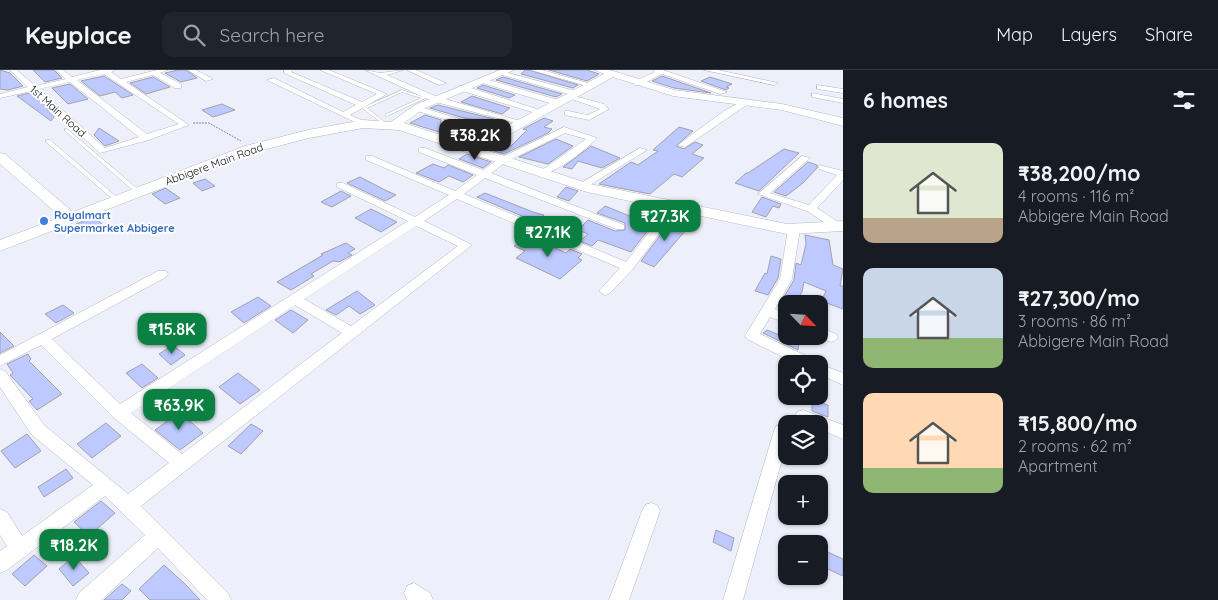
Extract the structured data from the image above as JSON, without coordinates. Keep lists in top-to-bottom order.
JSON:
{
  "streets": {
    "street": ["1st Main Road", "Abbigere Main Road"]
  },
  "places": ["Royalmart Supermarket Abbigere"],
  "north": "bottom right",
  "page": {
    "header": "Keyplace",
    "search": "Search here",
    "nav": ["Map", "Layers", "Share"],
    "heading": "6 homes",
    "price": [
      "₹38.2K",
      "₹27.3K",
      "₹27.1K",
      "₹15.8K",
      "₹63.9K",
      "₹18.2K"
    ],
    "list": [
      {
        "name": "₹38,200/mo",
        "note": "4 rooms · 116 m² · Abbigere Main Road"
      },
      {
        "name": "₹27,300/mo",
        "note": "3 rooms · 86 m² · Abbigere Main Road"
      },
      {
        "name": "₹15,800/mo",
        "note": "2 rooms · 62 m² · Apartment"
      }
    ],
    "map_buttons": ["+", "−"]
  }
}
